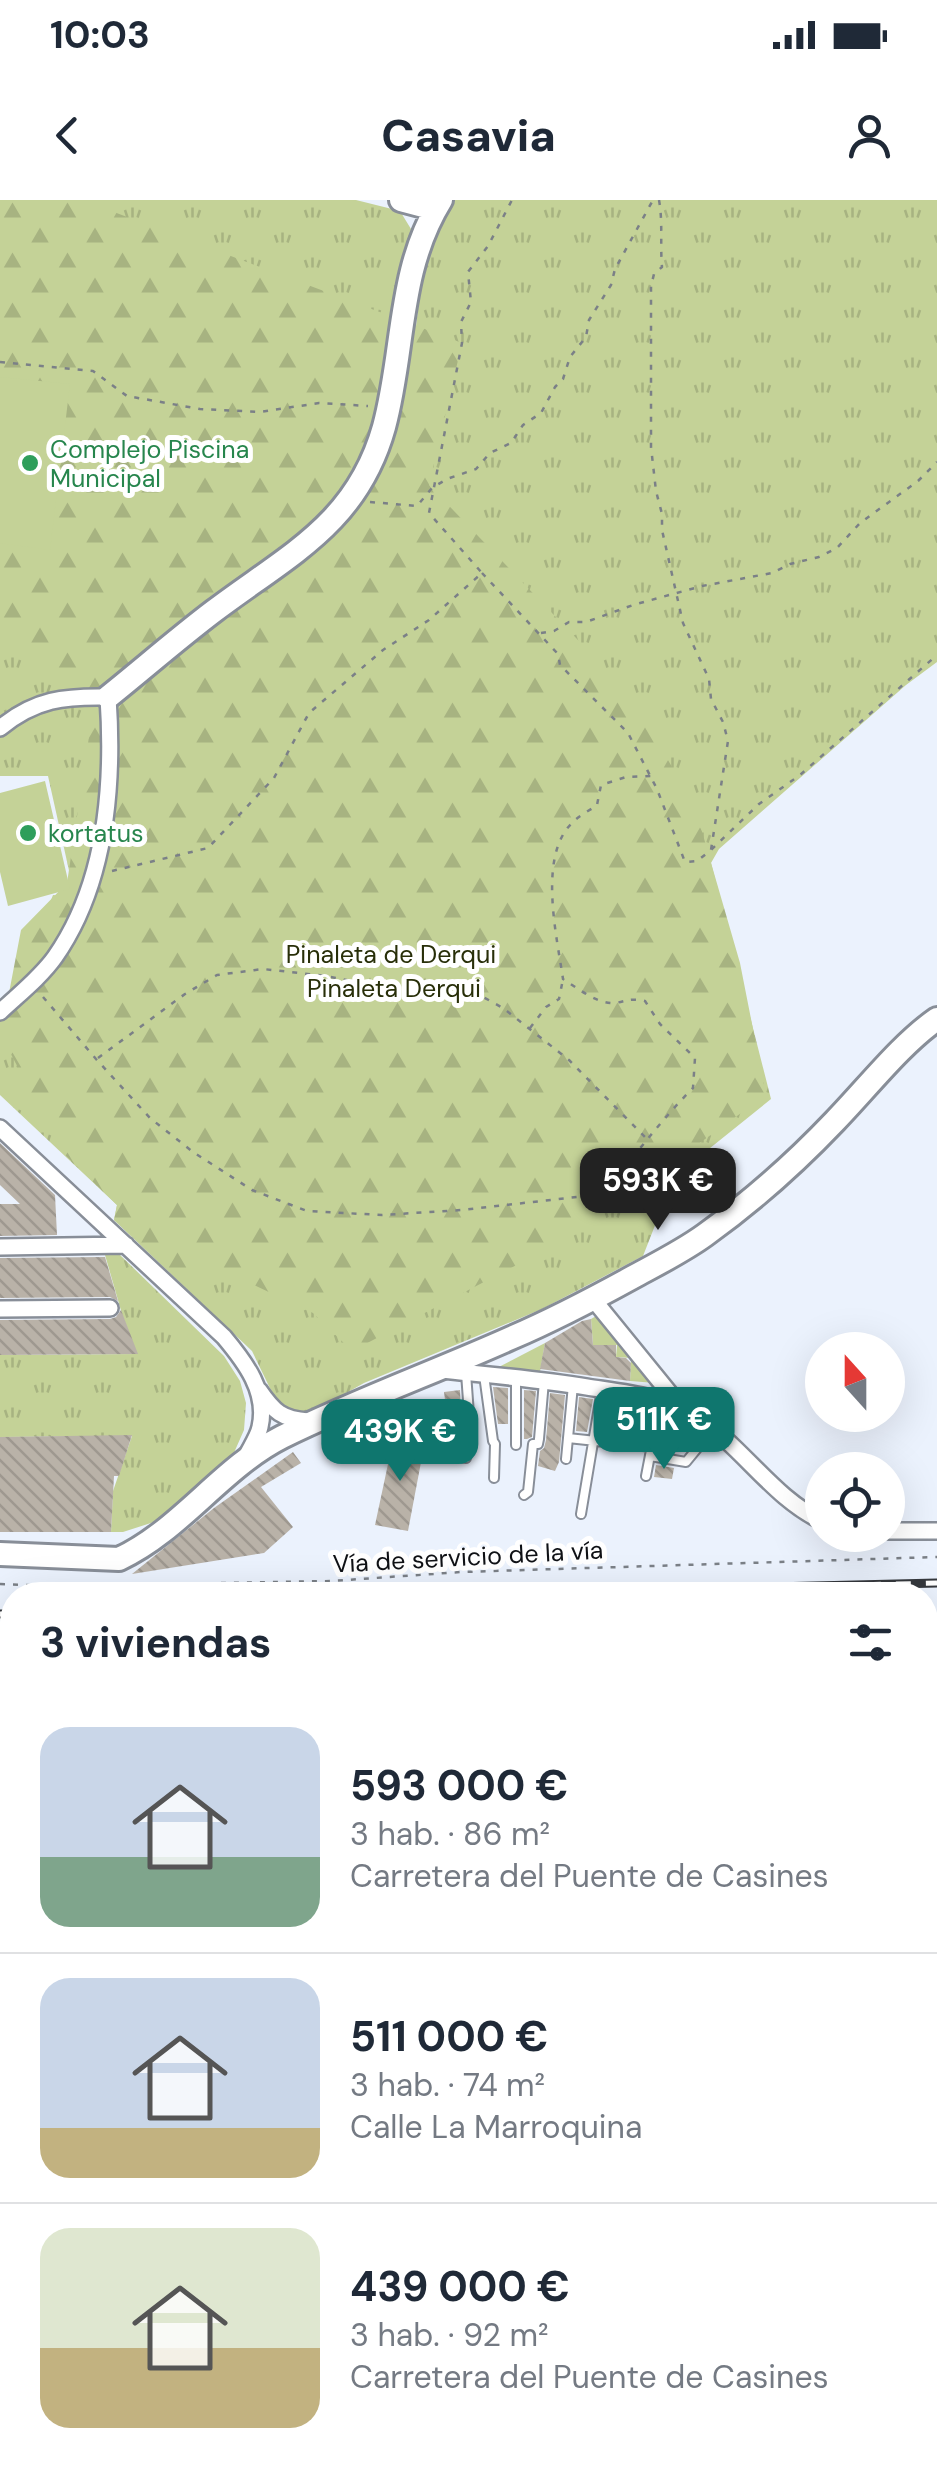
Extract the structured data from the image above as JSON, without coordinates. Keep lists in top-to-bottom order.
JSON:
{
  "streets": {
    "path": ["Vía de servicio de la vía"]
  },
  "parks": ["Pinaleta de Derqui", "Pinaleta Derqui"],
  "places": ["Complejo Piscina Municipal", "kortatus"],
  "north": "top",
  "page": {
    "status": "10:03",
    "header": "Casavia",
    "price": ["593K €", "511K €", "439K €"],
    "heading": "3 viviendas",
    "list": [
      {
        "name": "593 000 €",
        "note": "3 hab. · 86 m² · Carretera del Puente de Casines"
      },
      {
        "name": "511 000 €",
        "note": "3 hab. · 74 m² · Calle La Marroquina"
      },
      {
        "name": "439 000 €",
        "note": "3 hab. · 92 m² · Carretera del Puente de Casines"
      }
    ]
  }
}
